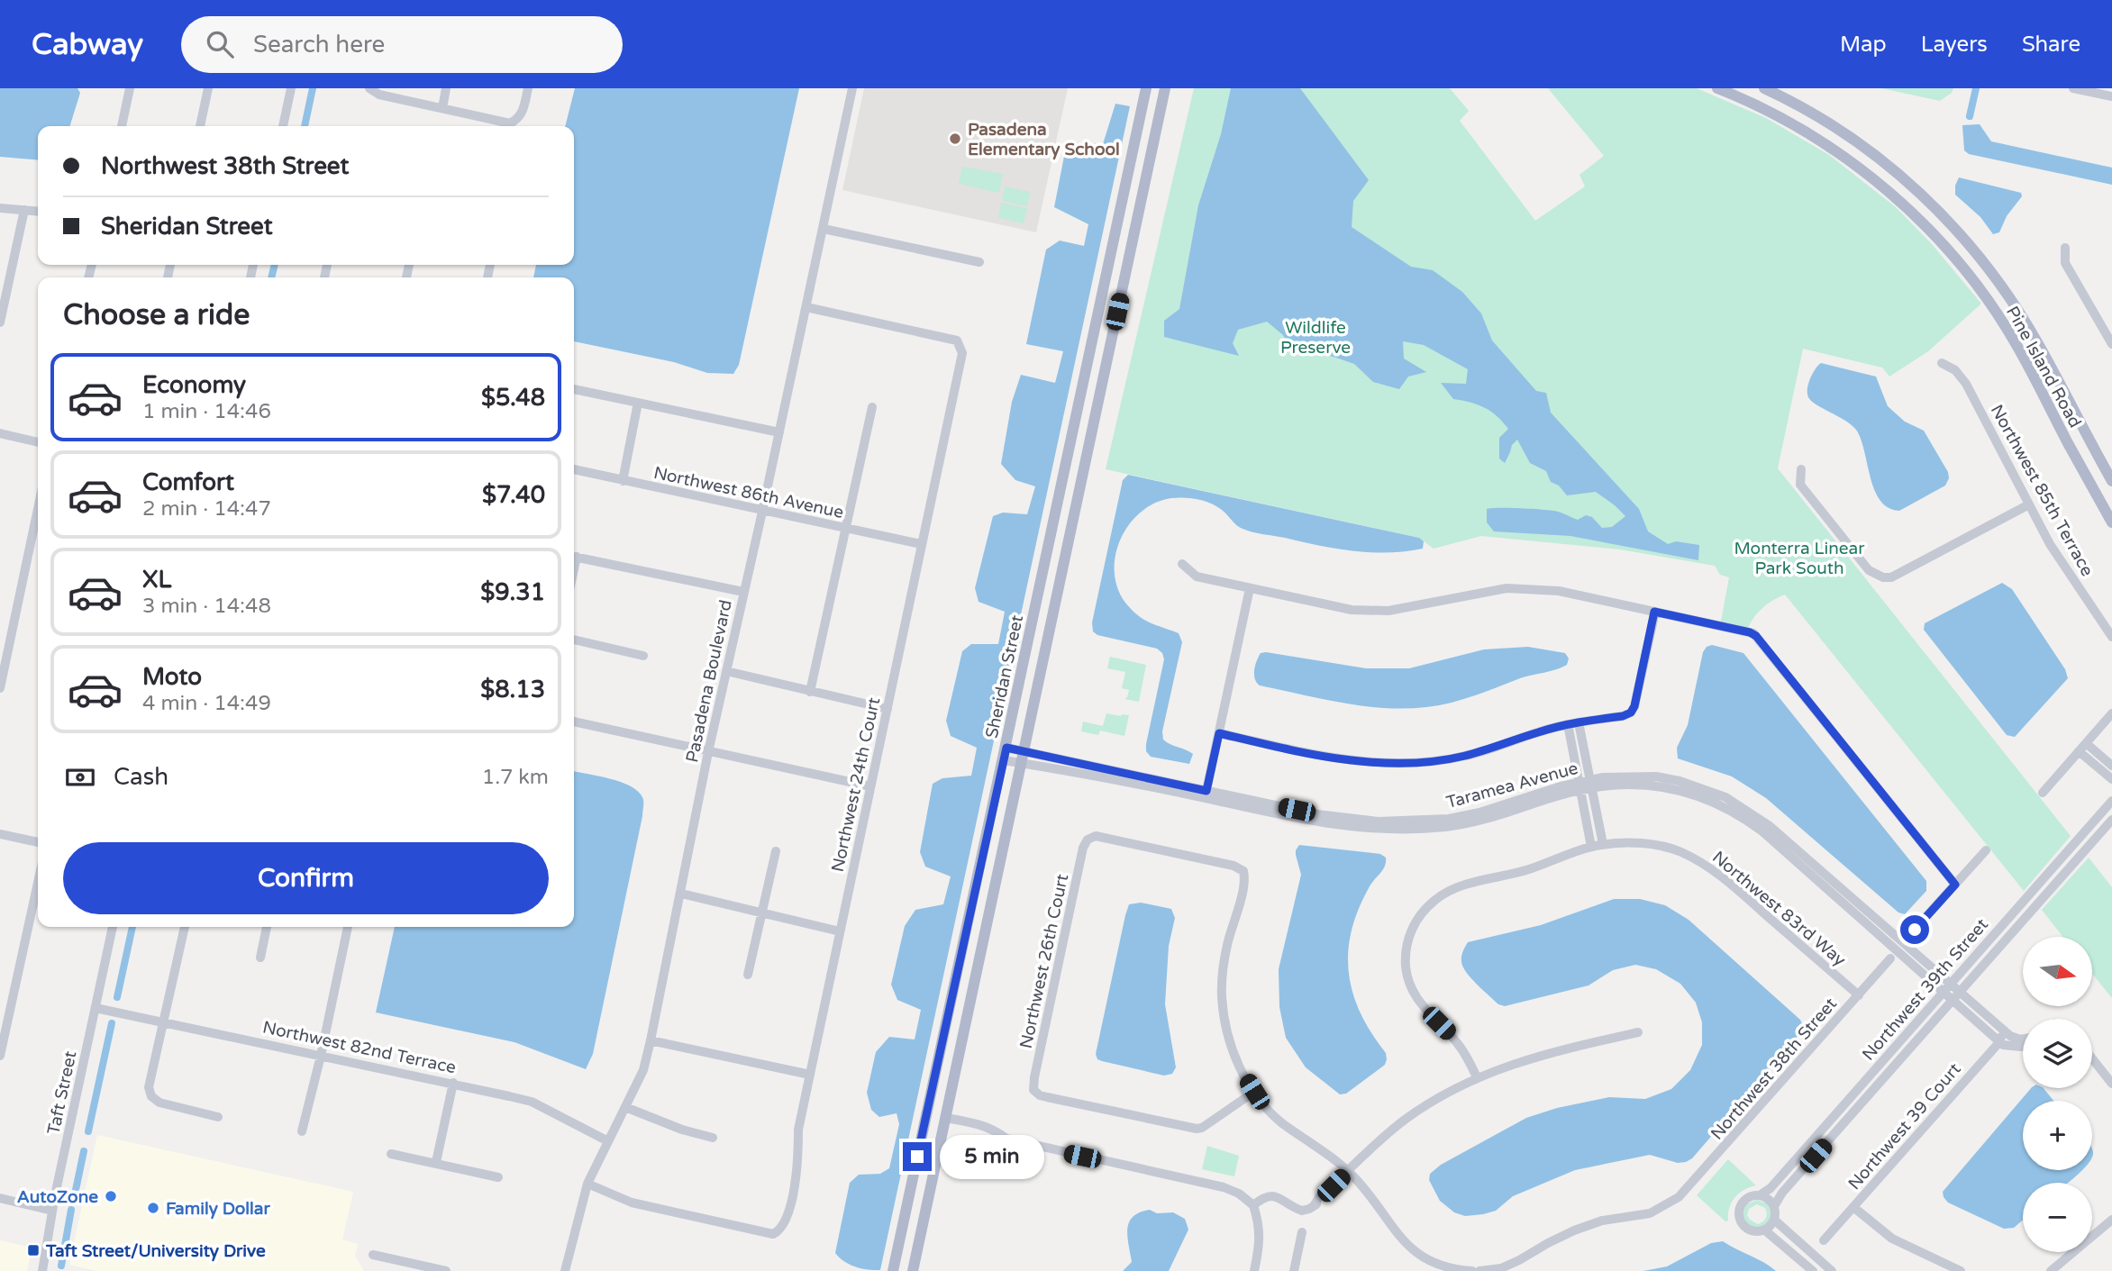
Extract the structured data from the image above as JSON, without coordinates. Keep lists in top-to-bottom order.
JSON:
{
  "streets": {
    "main road": ["Pine Island Road", "Sheridan Street"],
    "street": [
      "Northwest 85th Terrace",
      "Northwest 86th Avenue",
      "Pasadena Boulevard",
      "Northwest 24th Court",
      "Taramea Avenue",
      "Northwest 83rd Way",
      "Northwest 26th Court",
      "Northwest 39th Street",
      "Northwest 82nd Terrace",
      "Northwest 38th Street",
      "Taft Street",
      "Northwest 39 Court"
    ]
  },
  "crossings": [
    ["Northwest 86th Avenue", "Pasadena Boulevard"],
    ["Northwest 86th Avenue", "Northwest 24th Court"],
    ["Sheridan Street", "Taramea Avenue"],
    ["Pasadena Boulevard", "Northwest 24th Court"],
    ["Pasadena Boulevard", "Northwest 82nd Terrace"],
    ["Taramea Avenue", "Northwest 39th Street"],
    ["Taramea Avenue", "Northwest 39 Court"],
    ["Northwest 83rd Way", "Northwest 38th Street"],
    ["Northwest 82nd Terrace", "Taft Street"]
  ],
  "parks": ["Wildlife Preserve", "Monterra Linear Park South"],
  "places": {
    "other": ["Pasadena Elementary School", "AutoZone", "Family Dollar"],
    "transit": ["Taft Street/University Drive"]
  },
  "north": "right",
  "page": {
    "header": "Cabway",
    "search": "Search here",
    "nav": ["Map", "Layers", "Share"],
    "banner": ["Northwest 38th Street", "Sheridan Street"],
    "heading": "Choose a ride",
    "list": [
      {
        "name": "Economy",
        "note": "1 min · 14:46",
        "value": "$5.48"
      },
      {
        "name": "Comfort",
        "note": "2 min · 14:47",
        "value": "$7.40"
      },
      {
        "name": "XL",
        "note": "3 min · 14:48",
        "value": "$9.31"
      },
      {
        "name": "Moto",
        "note": "4 min · 14:49",
        "value": "$8.13"
      }
    ],
    "pay": ["Cash", "1.7 km"],
    "buttons": "Confirm",
    "map_buttons": ["+", "−"],
    "bubble": "5 min"
  }
}
